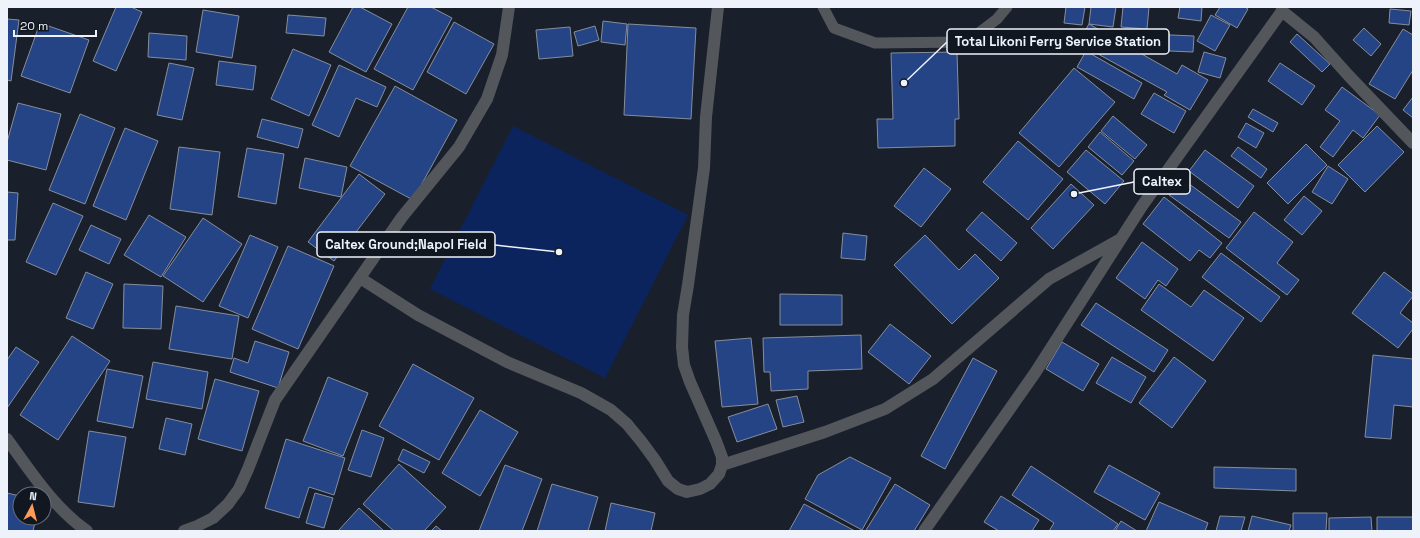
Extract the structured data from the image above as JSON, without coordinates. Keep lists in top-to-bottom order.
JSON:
{
  "places": ["Total Likoni Ferry Service Station", "Caltex", "Caltex Ground;Napol Field"],
  "scale_bar": "20 m",
  "north": "top"
}
